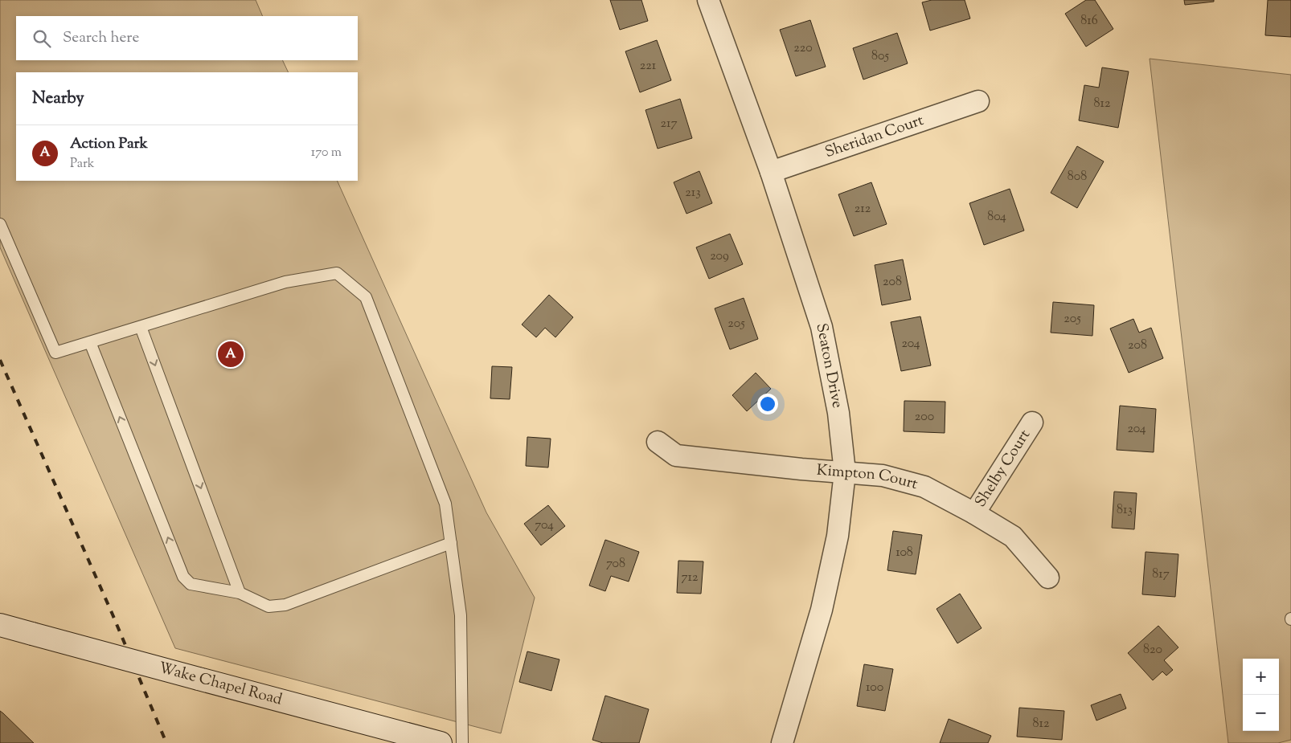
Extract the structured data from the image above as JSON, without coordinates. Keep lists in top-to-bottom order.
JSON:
{
  "streets": {
    "main road": ["Wake Chapel Road"],
    "street": [
      "Sheridan Court",
      "Seaton Drive",
      "Shelby Court",
      "Kimpton Court"
    ]
  },
  "crossings": [
    ["Sheridan Court", "Seaton Drive"],
    ["Seaton Drive", "Kimpton Court"],
    ["Shelby Court", "Kimpton Court"]
  ],
  "house_numbers": [
    "816",
    "220",
    "805",
    "221",
    "812",
    "217",
    "808",
    "213",
    "212",
    "804",
    "209",
    "208",
    "205",
    "205",
    "204",
    "208",
    "200",
    "204",
    "813",
    "704",
    "108",
    "708",
    "817",
    "712",
    "820",
    "100",
    "812"
  ],
  "page": {
    "search": "Search here",
    "heading": "Nearby",
    "list": [
      {
        "mark": "A",
        "name": "Action Park",
        "note": "Park",
        "value": "170 m"
      }
    ],
    "pins": "A",
    "map_buttons": ["+", "−"]
  }
}
